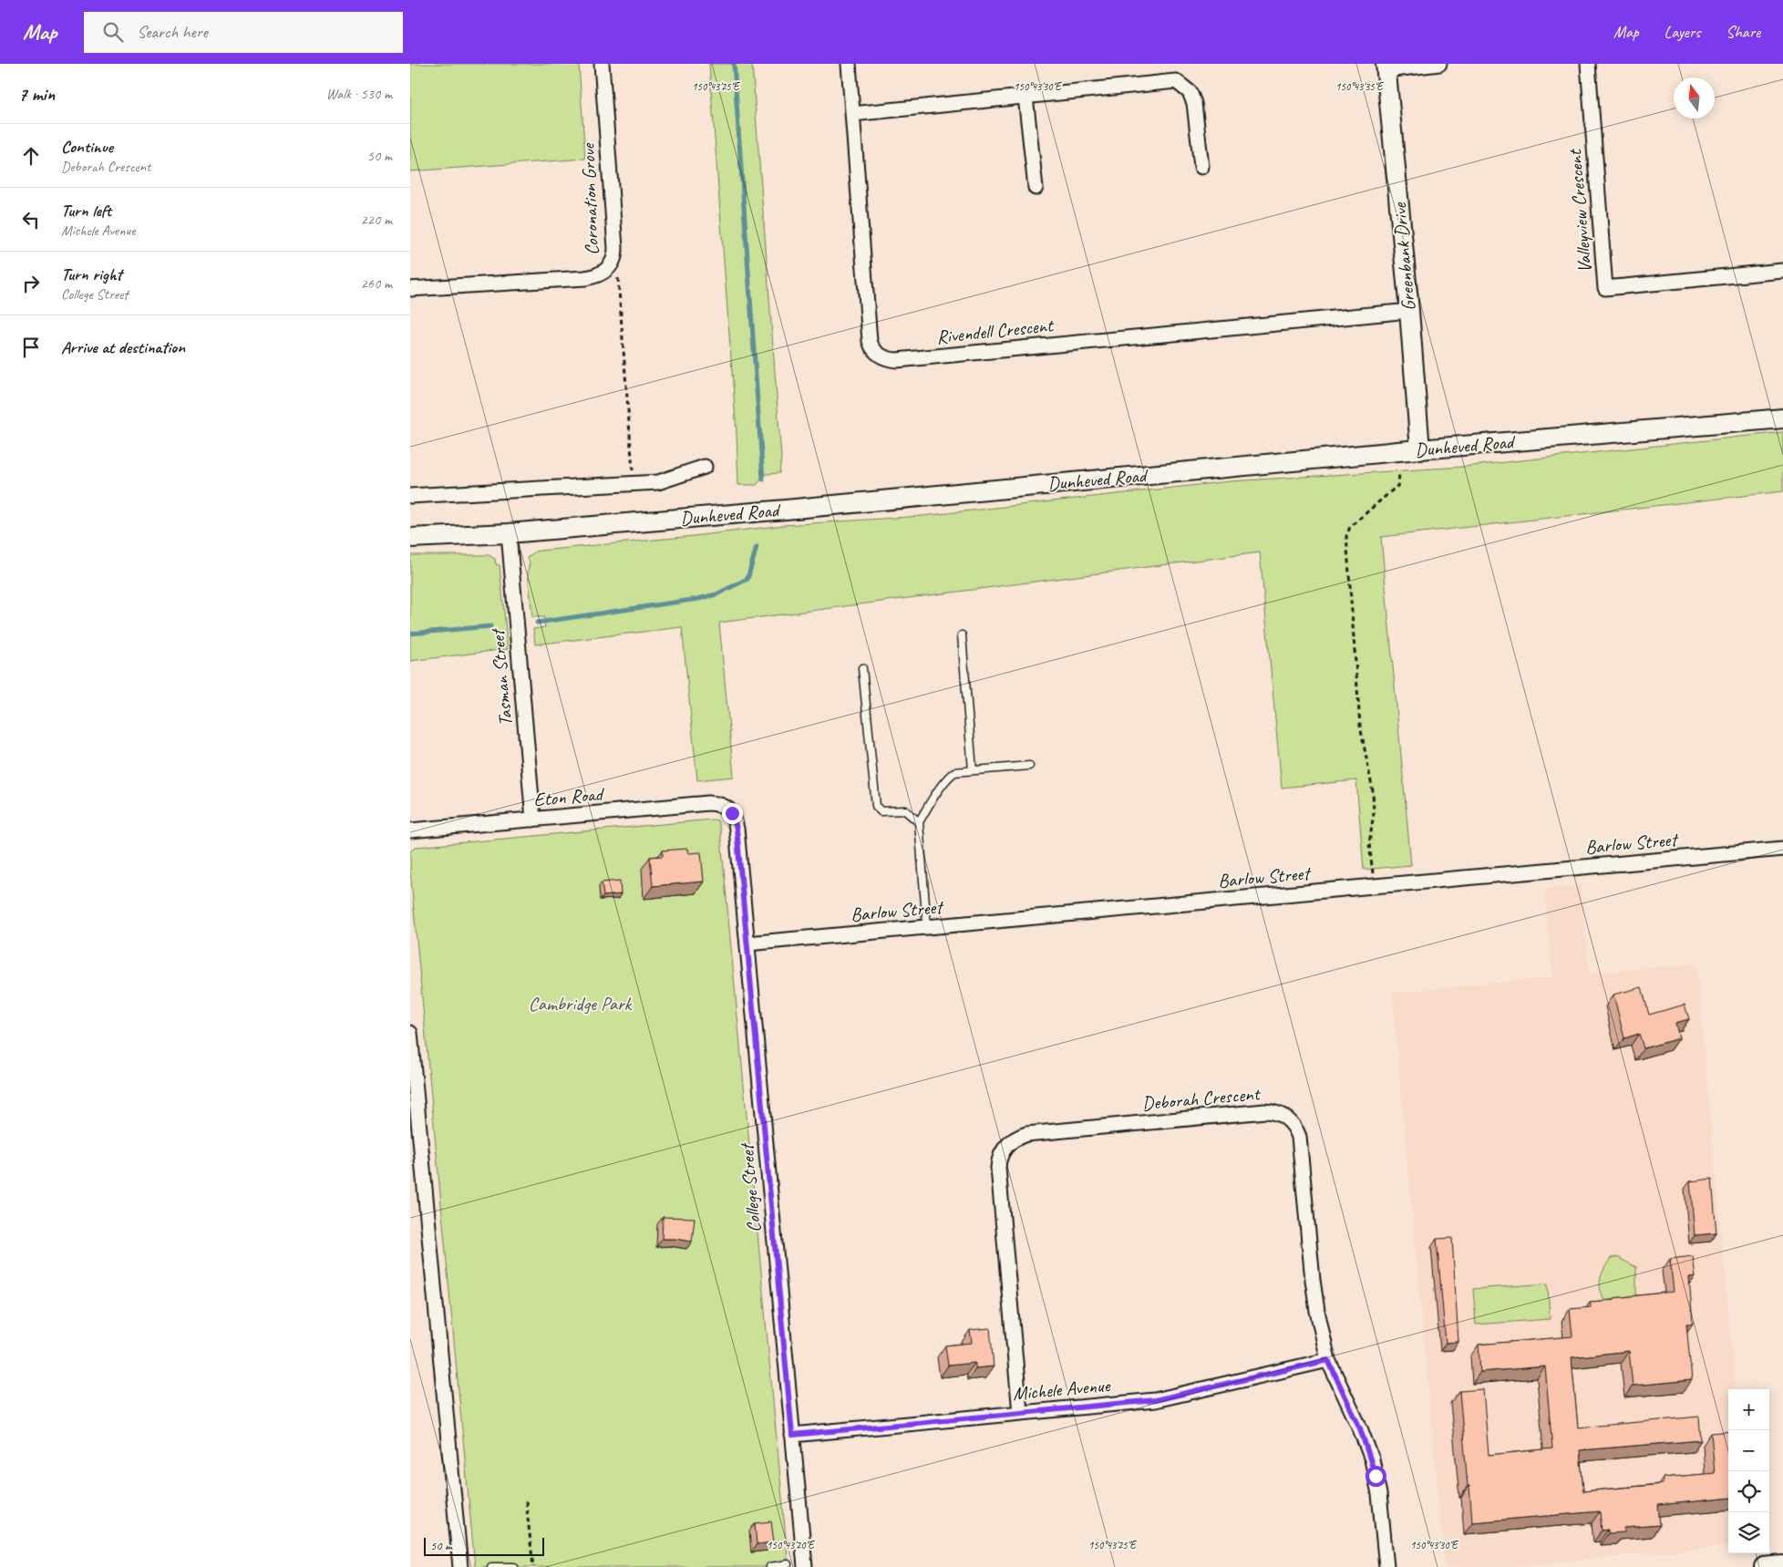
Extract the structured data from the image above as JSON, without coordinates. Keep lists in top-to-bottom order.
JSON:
{
  "streets": {
    "main road": ["Greenbank Drive", "Dunheved Road"],
    "street": [
      "Coronation Grove",
      "Valleyview Crescent",
      "Rivendell Crescent",
      "Tasman Street",
      "Eton Road",
      "Barlow Street",
      "Deborah Crescent",
      "College Street",
      "Michele Avenue"
    ]
  },
  "crossings": [
    ["Greenbank Drive", "Rivendell Crescent"],
    ["Greenbank Drive", "Dunheved Road"],
    ["Dunheved Road", "Tasman Street"],
    ["Tasman Street", "Eton Road"],
    ["Eton Road", "College Street"],
    ["Barlow Street", "College Street"],
    ["Deborah Crescent", "Michele Avenue"],
    ["College Street", "Michele Avenue"]
  ],
  "parks": ["Cambridge Park"],
  "scale_bar": "50 m",
  "north": "top",
  "page": {
    "header": "Map",
    "search": "Search here",
    "nav": ["Map", "Layers", "Share"],
    "heading": ["7 min", "Walk · 530 m"],
    "list": [
      ["Continue", "Deborah Crescent", "50 m"],
      ["Turn left", "Michele Avenue", "220 m"],
      ["Turn right", "College Street", "260 m"],
      "Arrive at destination"
    ],
    "map_buttons": ["+", "−"],
    "scale": "50 m"
  },
  "coordinates": [
    "150°43'25\"E",
    "150°43'30\"E",
    "150°43'35\"E",
    "150°43'20\"E"
  ]
}
